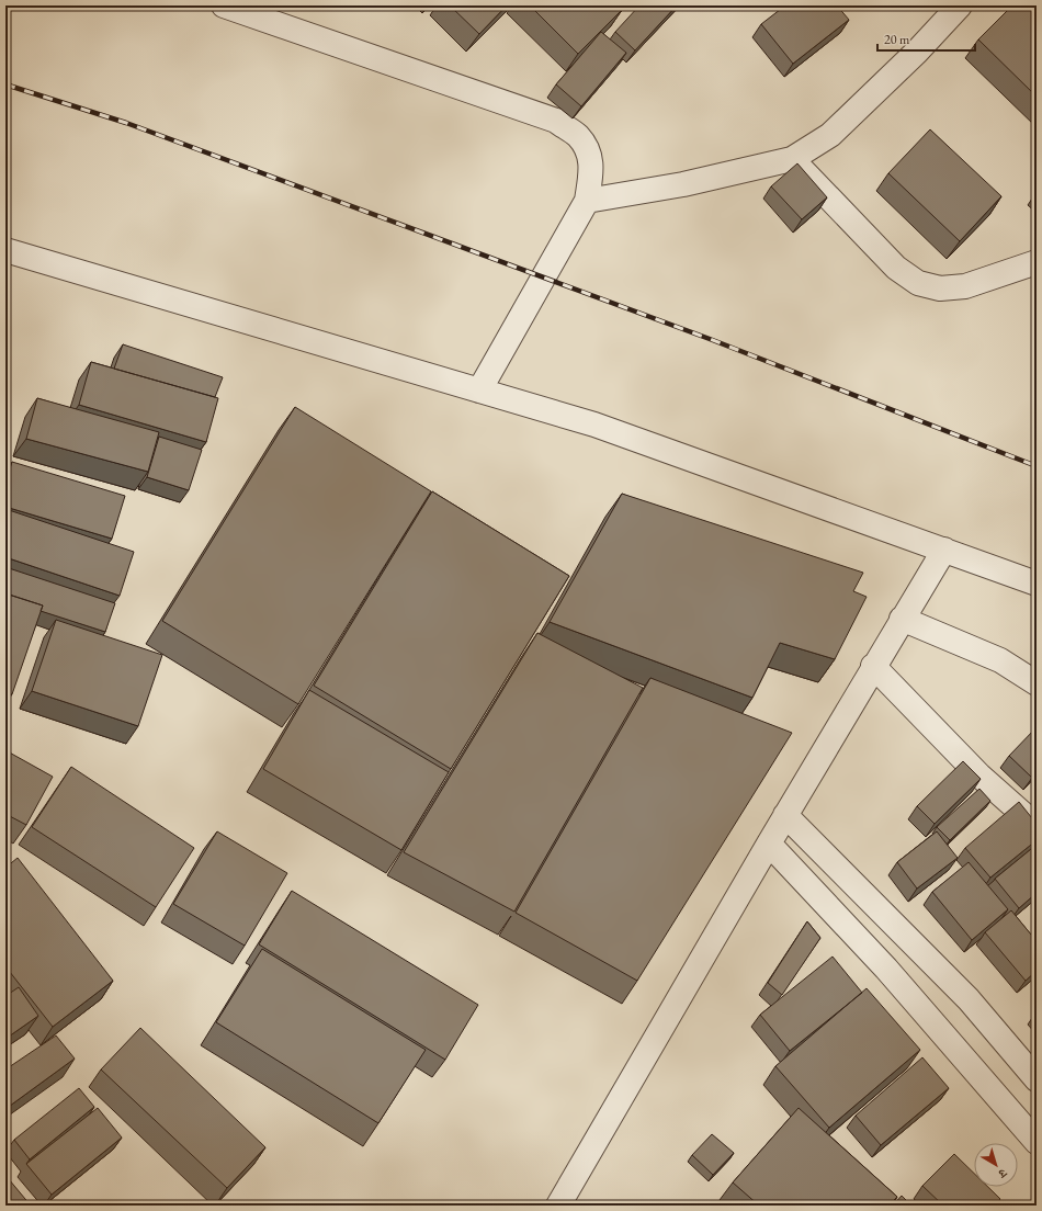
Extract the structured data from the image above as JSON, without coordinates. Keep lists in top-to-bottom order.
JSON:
{
  "scale_bar": "20 m",
  "north": "bottom right"
}
